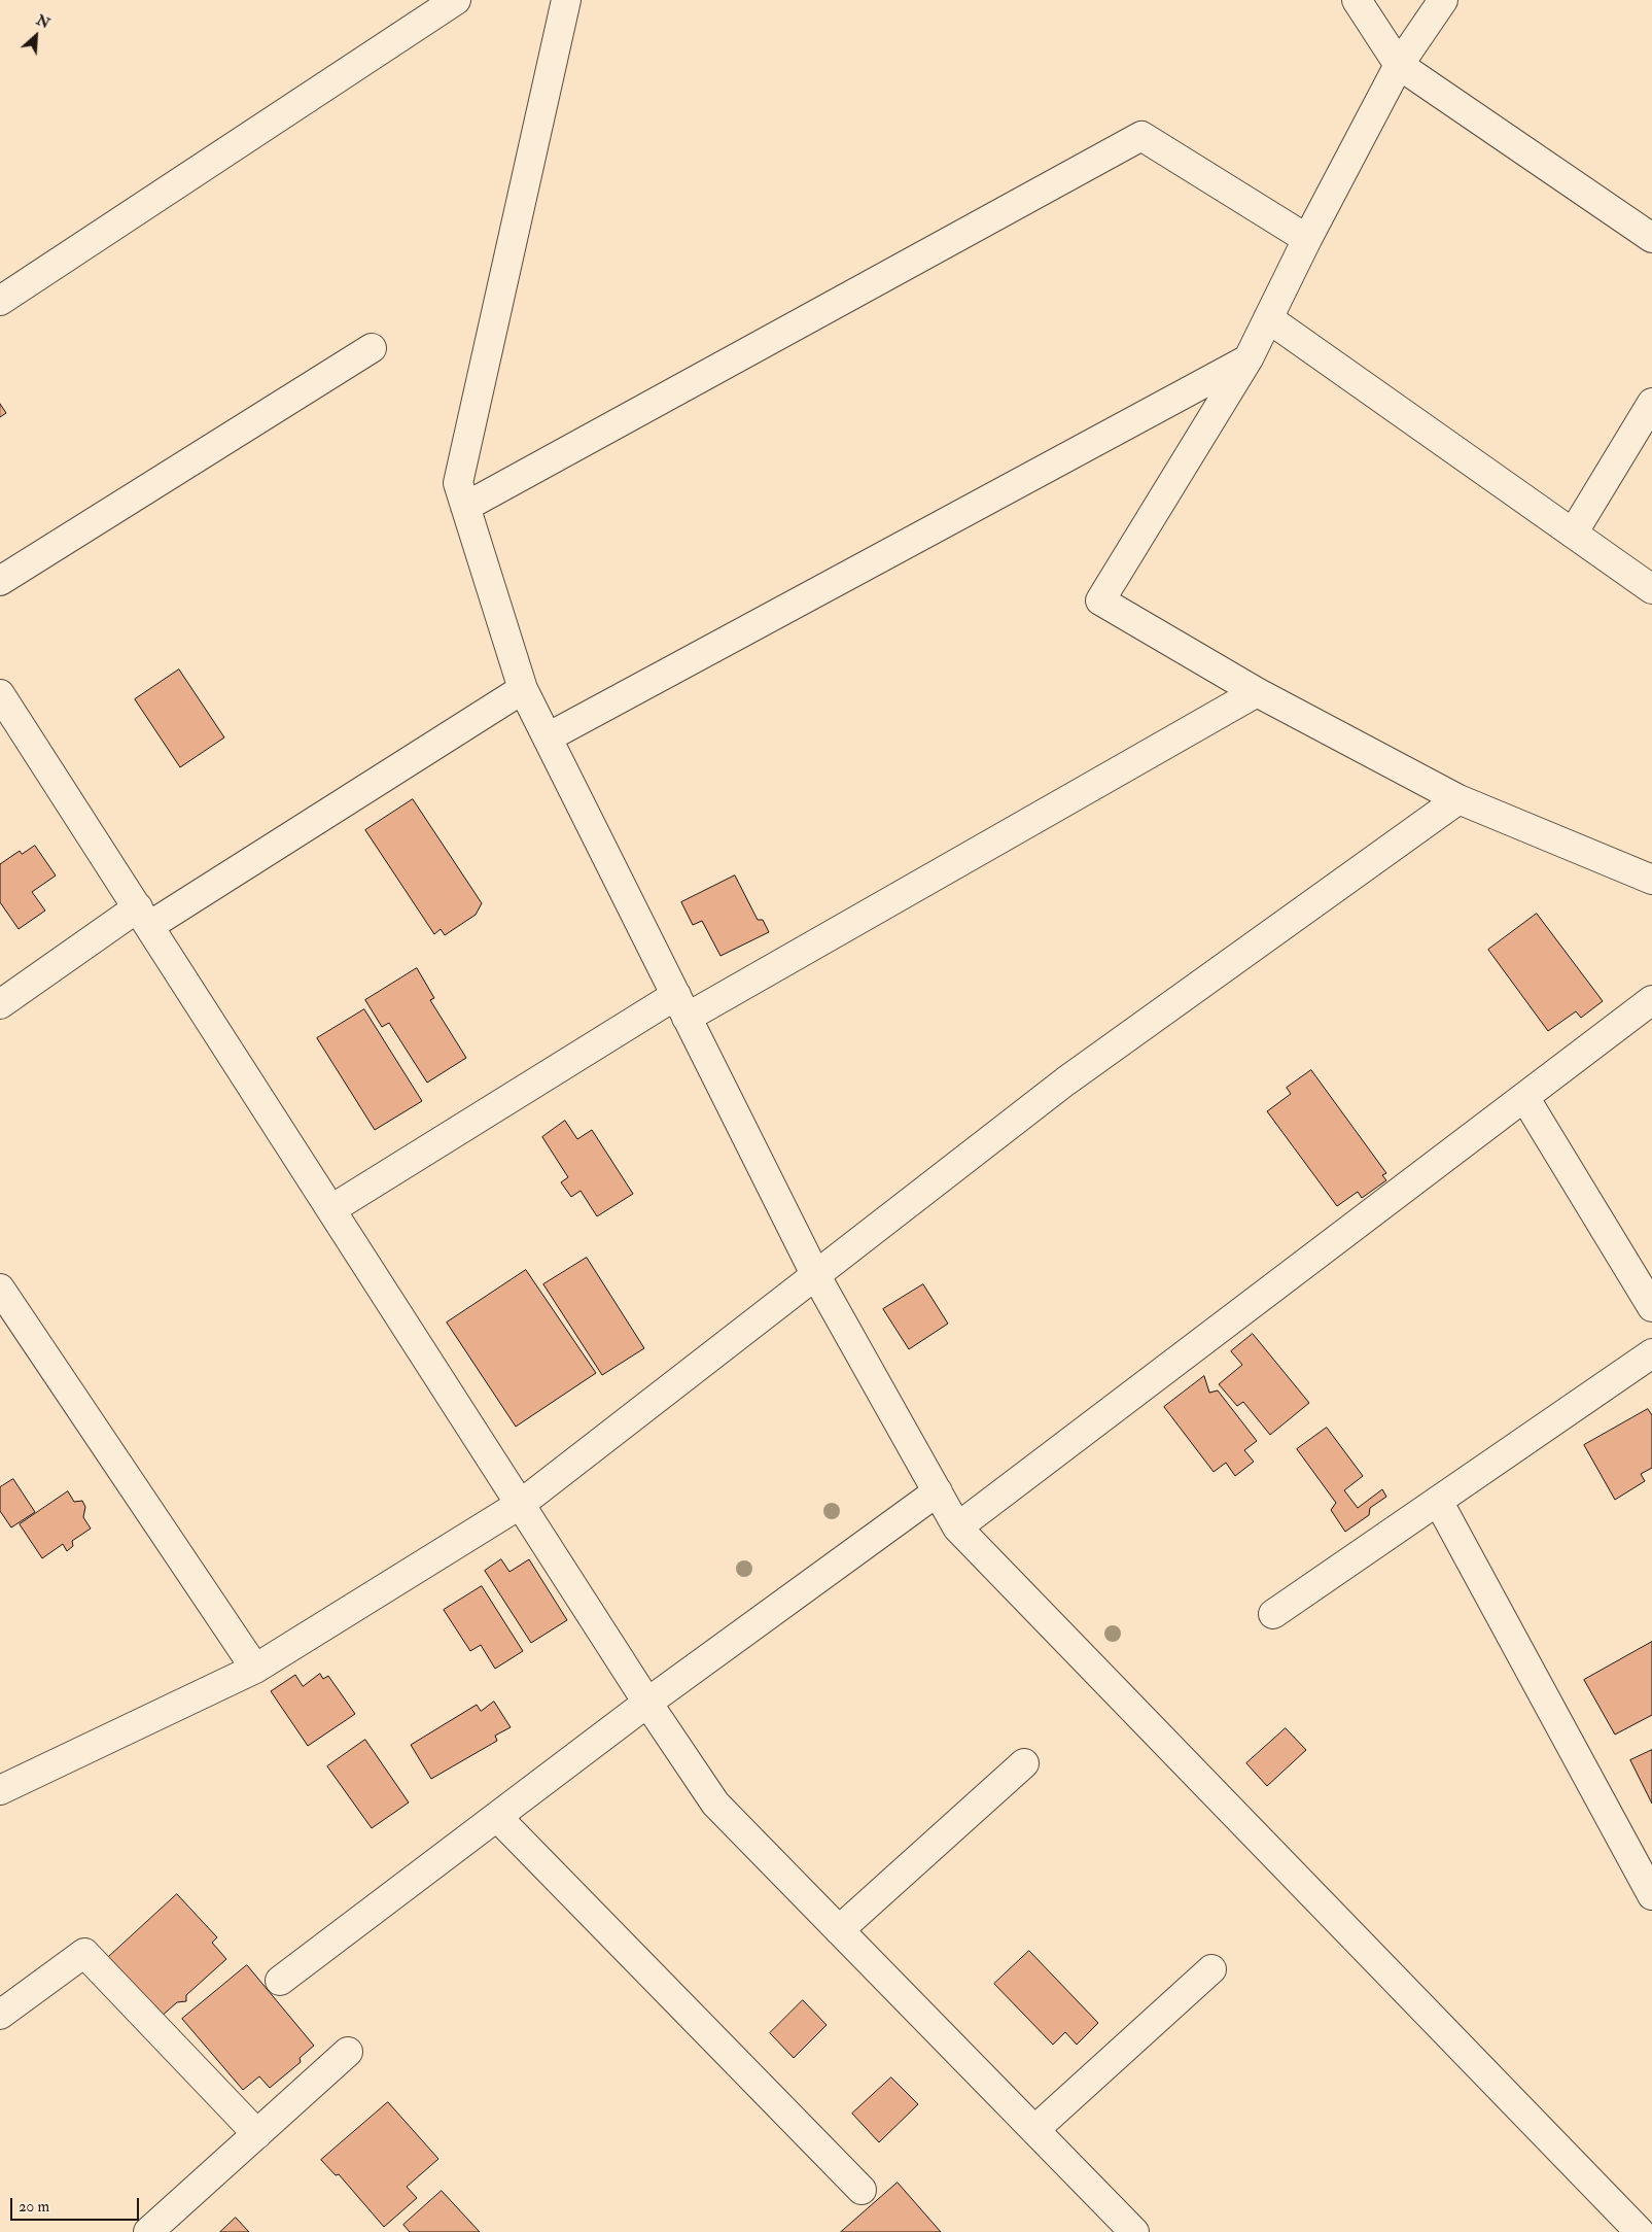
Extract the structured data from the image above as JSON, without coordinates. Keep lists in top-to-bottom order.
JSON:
{
  "scale_bar": "20 m",
  "north": "top right"
}
